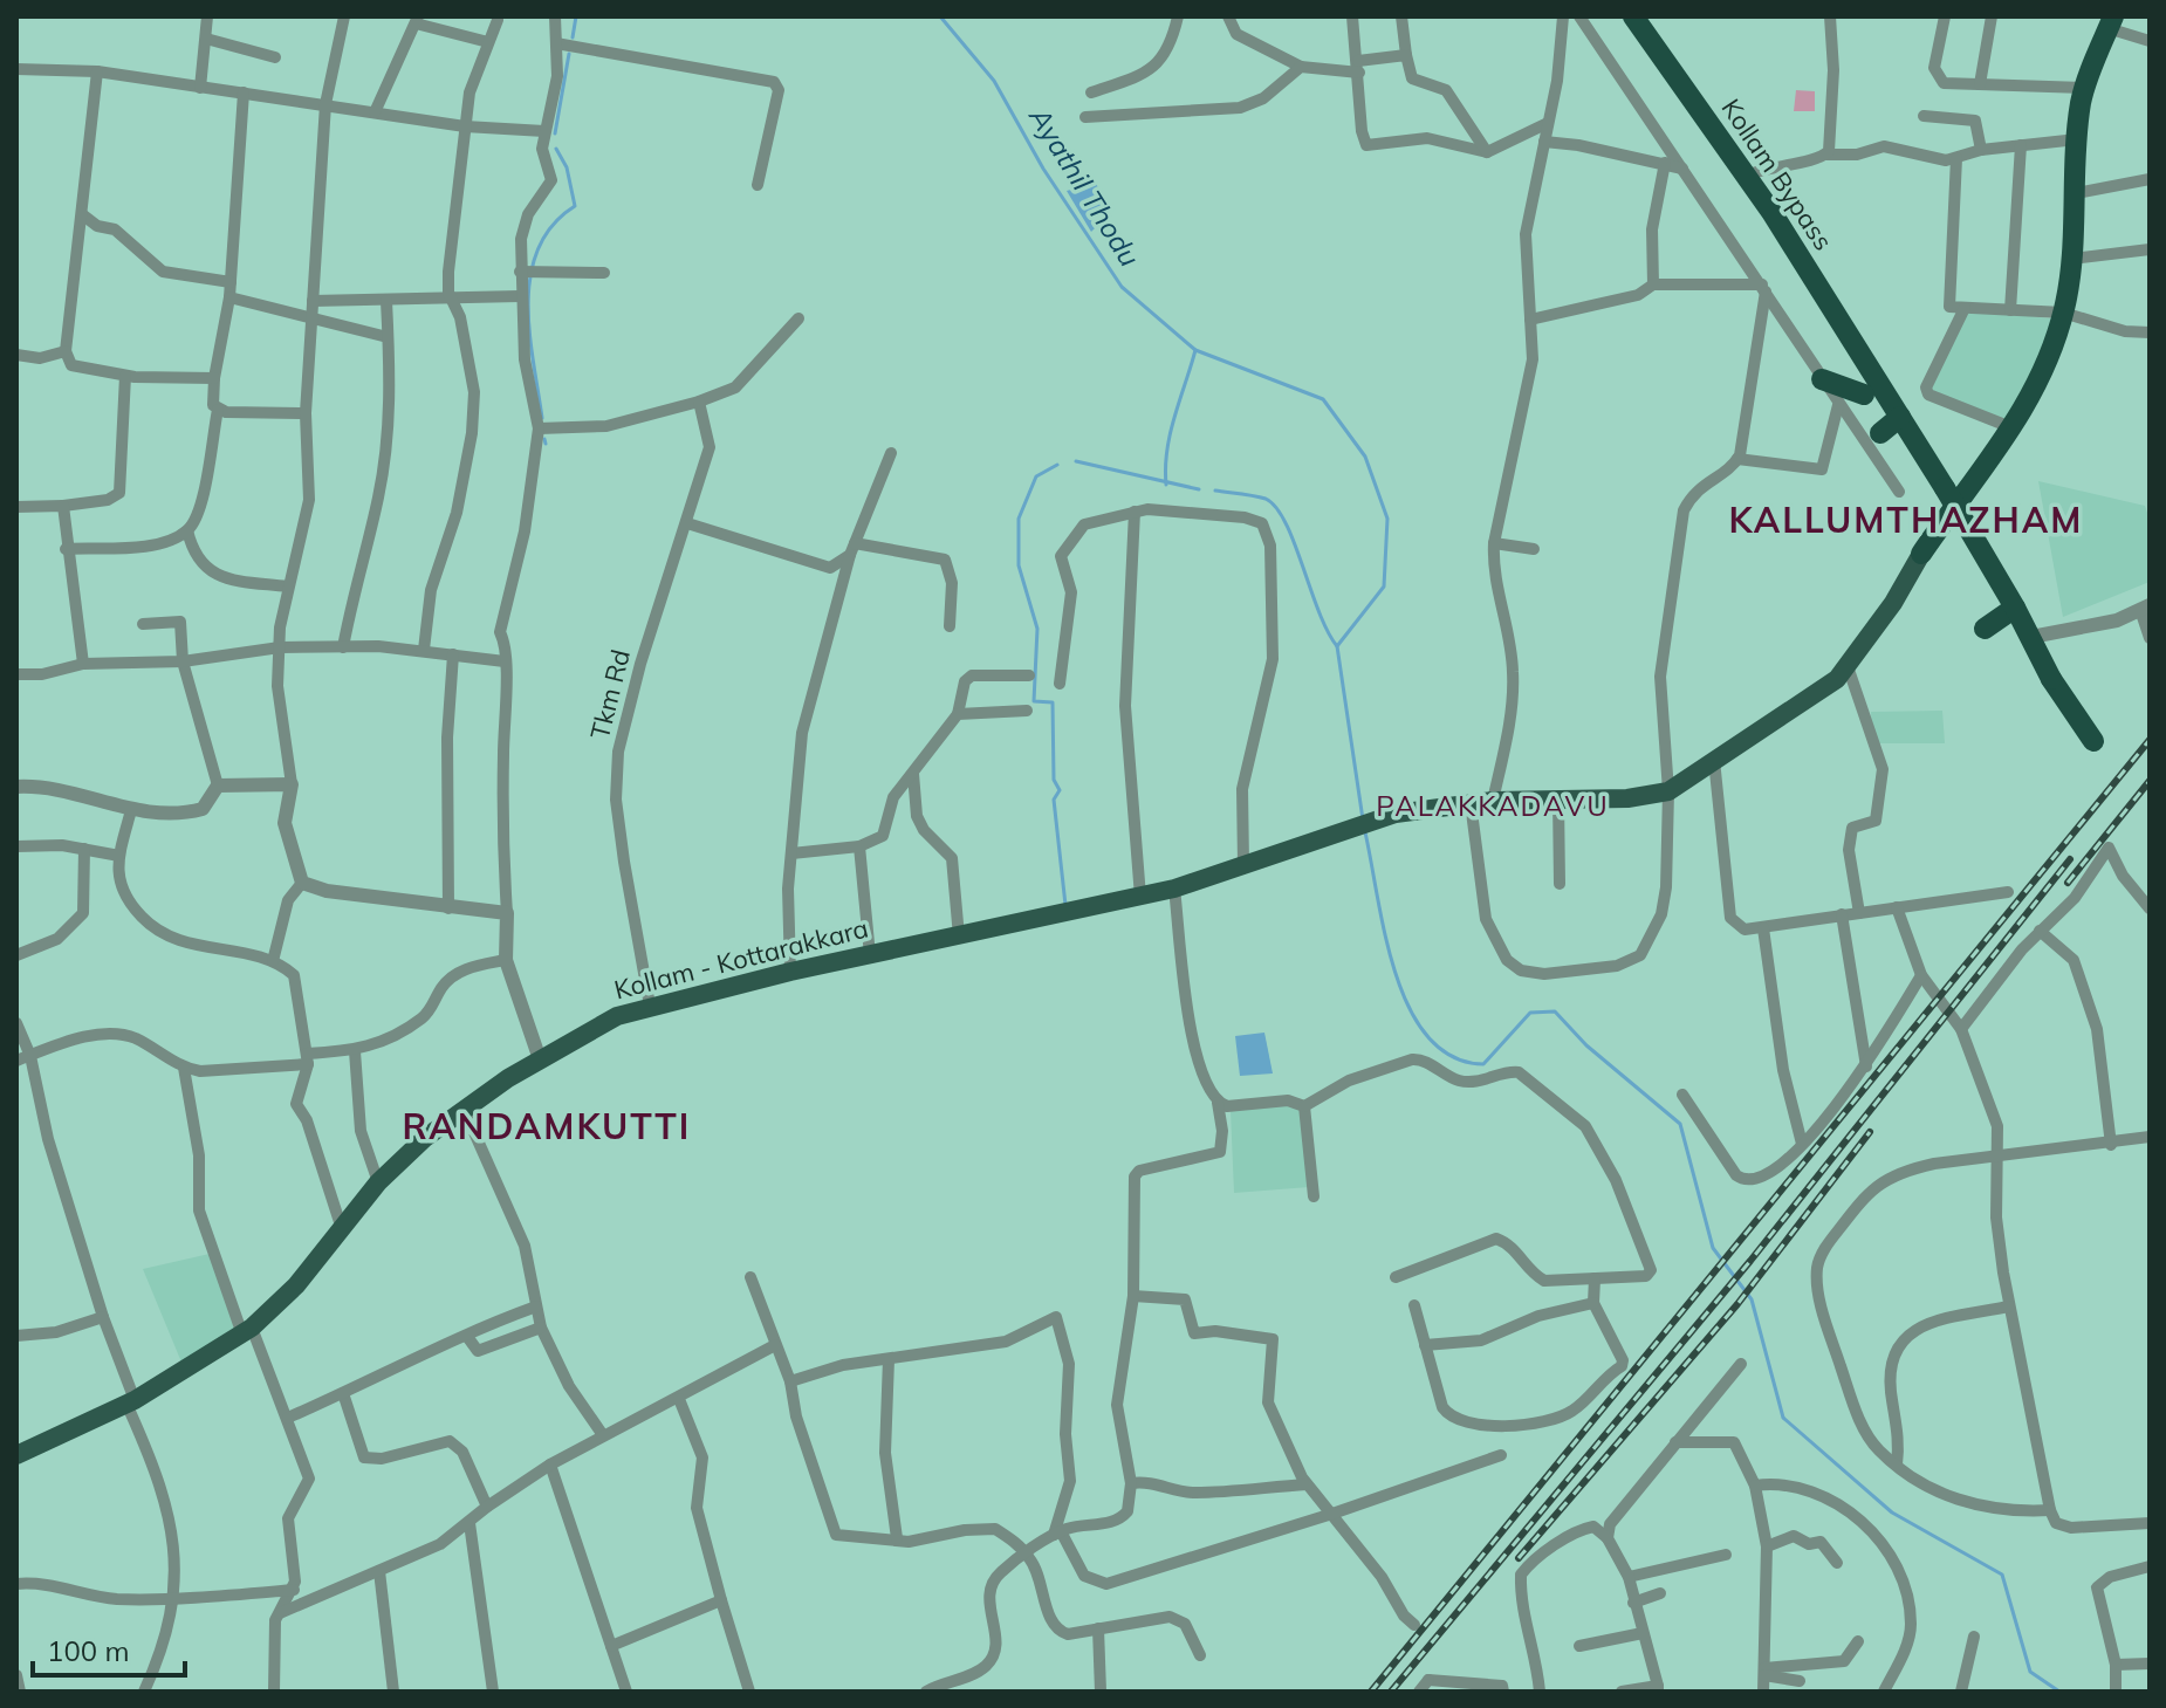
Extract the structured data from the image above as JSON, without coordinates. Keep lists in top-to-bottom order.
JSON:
{
  "streets": {
    "highway": ["Kollam Bypass"],
    "main road": ["Kollam - Kottarakkara"],
    "street": ["Tkm Rd"]
  },
  "crossings": [
    ["Tkm Rd", "Kollam - Kottarakkara"]
  ],
  "districts": ["KALLUMTHAZHAM", "PALAKKADAVU", "RANDAMKUTTI"],
  "water": ["Ayathil Thodu"],
  "scale_bar": "100 m"
}
